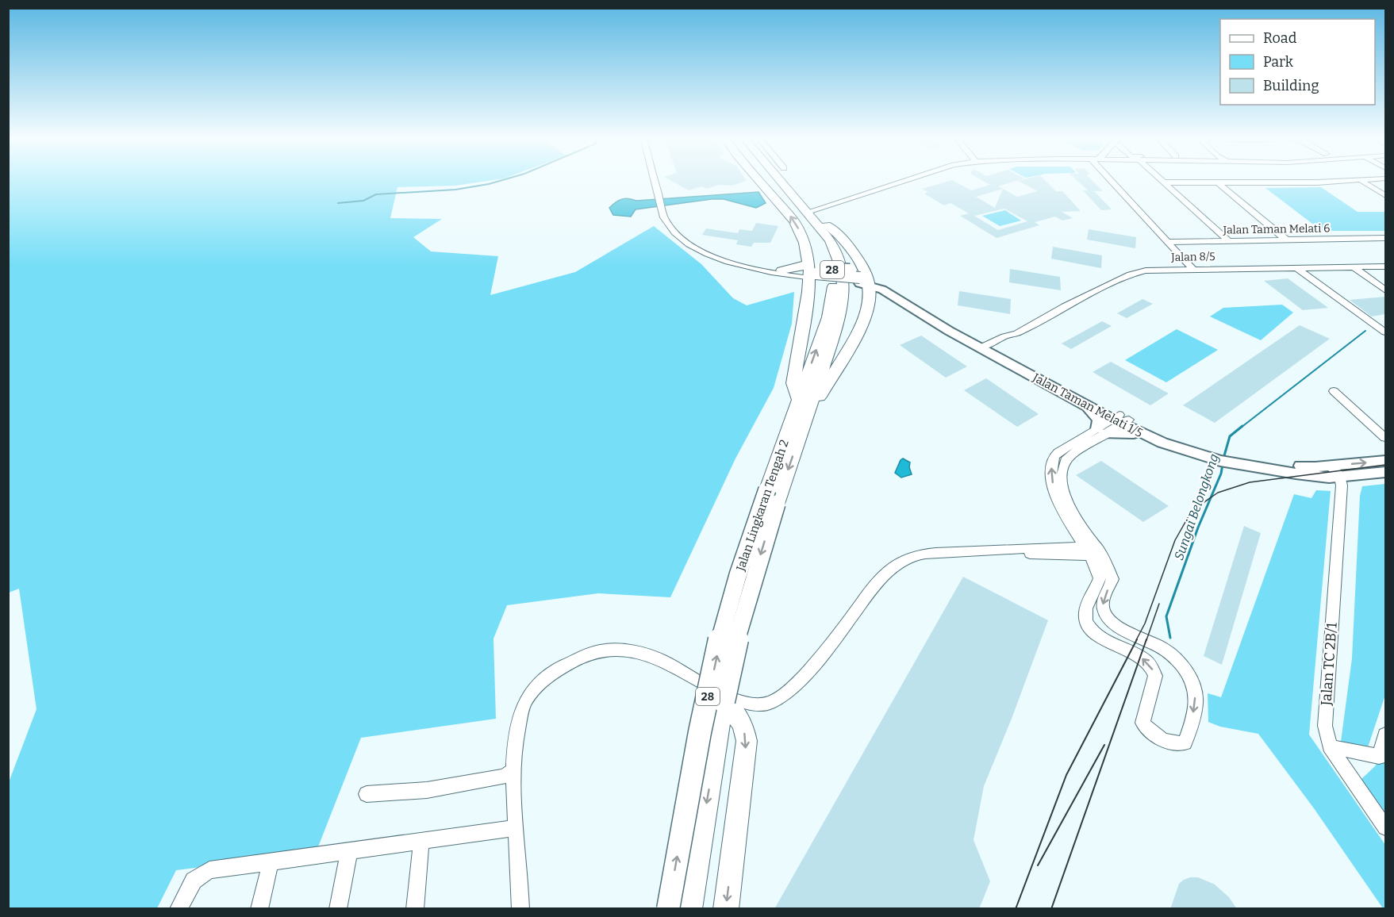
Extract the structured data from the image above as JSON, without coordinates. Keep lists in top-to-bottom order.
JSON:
{
  "streets": {
    "highway": ["28", "Jalan Lingkaran Tengah 2"],
    "main road": ["Jalan Taman Melati 1/5"],
    "street": ["Jalan Taman Melati 6", "Jalan 8/5", "Jalan TC 2B/1"]
  },
  "crossings": [
    ["Jalan 8/5", "Jalan Taman Melati 1/5"],
    ["Jalan Taman Melati 1/5", "Jalan TC 2B/1"]
  ],
  "water": ["Sungai Belongkong"],
  "legend": ["Road", "Park", "Building"]
}
